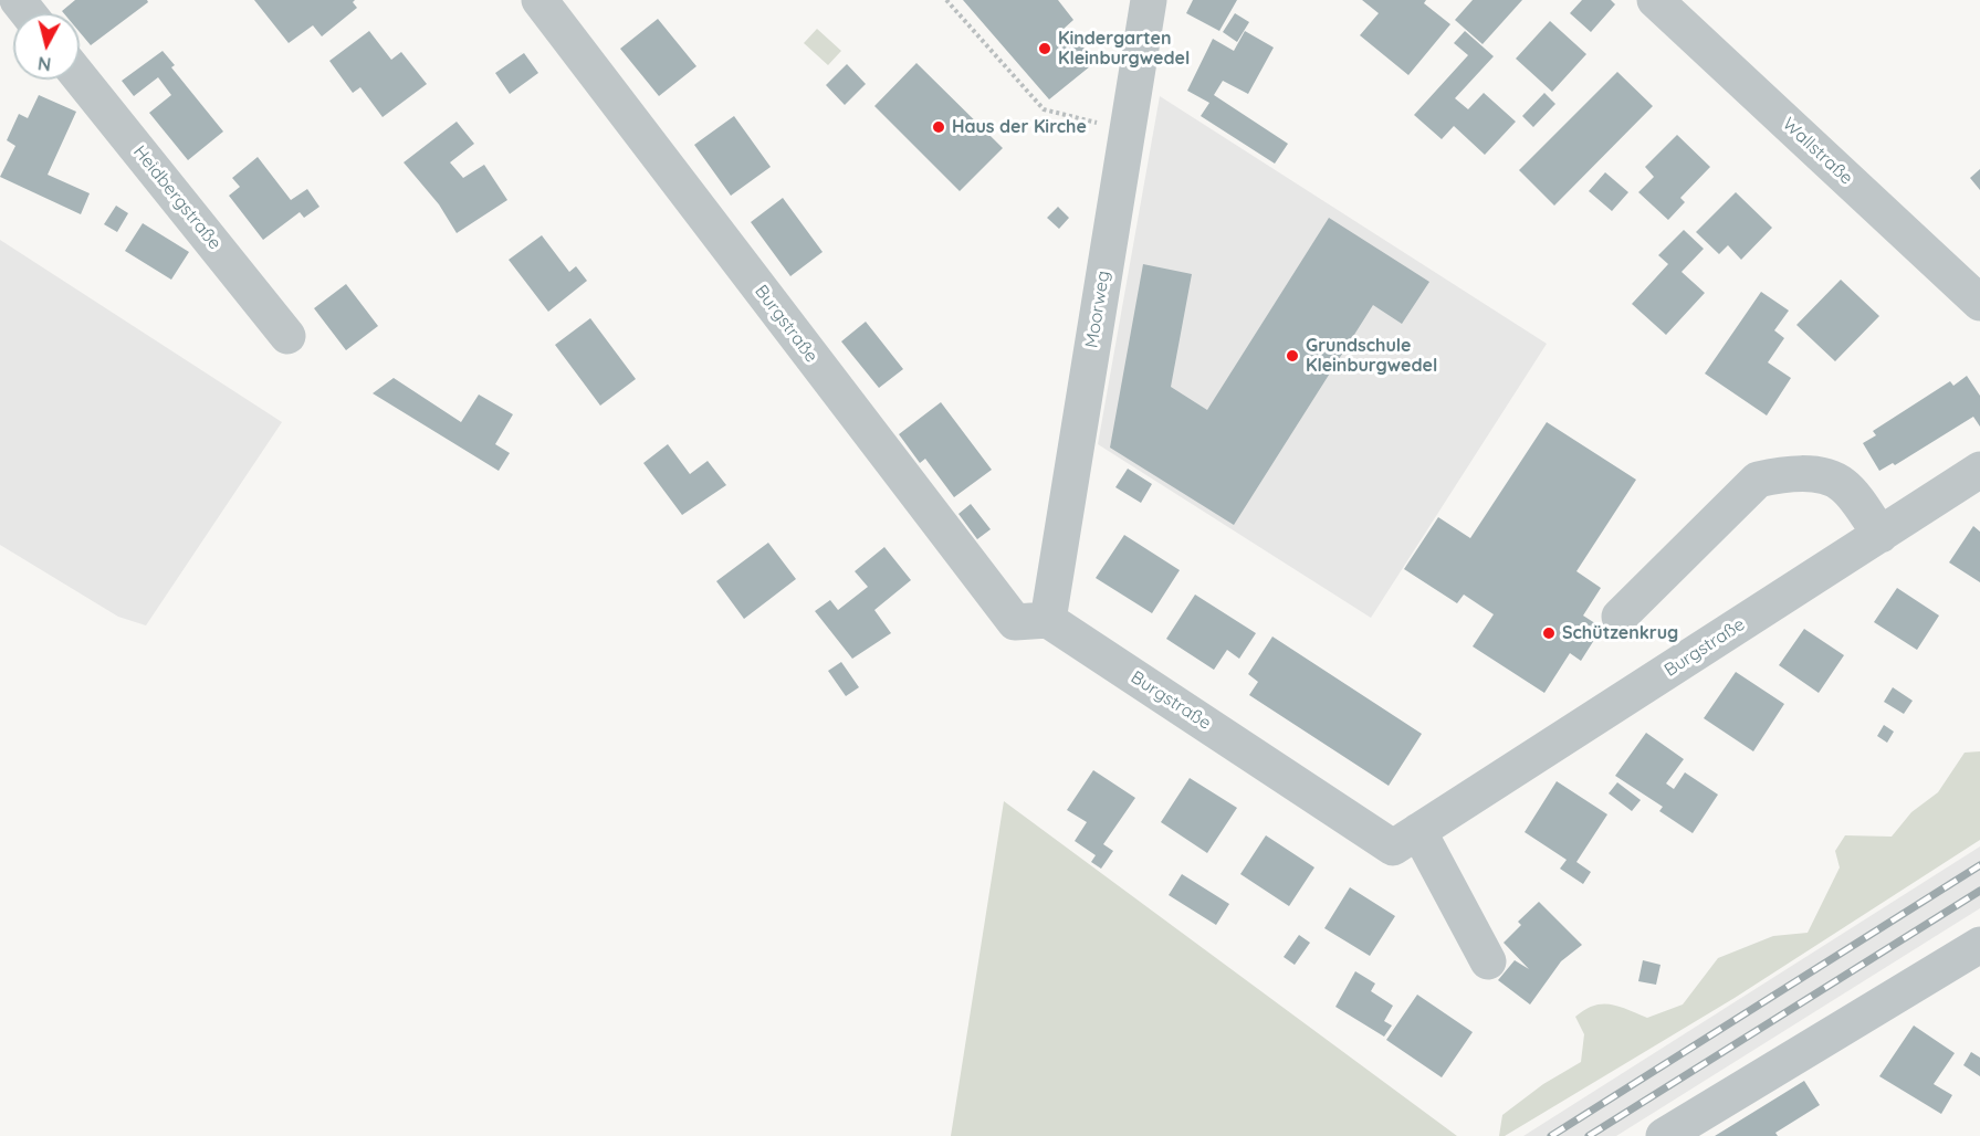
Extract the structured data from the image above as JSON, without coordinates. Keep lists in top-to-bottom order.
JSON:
{
  "streets": {
    "street": [
      "Wallstraße",
      "Heidbergstraße",
      "Moorweg",
      "Burgstraße"
    ]
  },
  "crossings": [
    ["Moorweg", "Burgstraße"]
  ],
  "places": [
    "Kindergarten Kleinburgwedel",
    "Haus der Kirche",
    "Grundschule Kleinburgwedel",
    "Schützenkrug"
  ],
  "north": "bottom"
}
